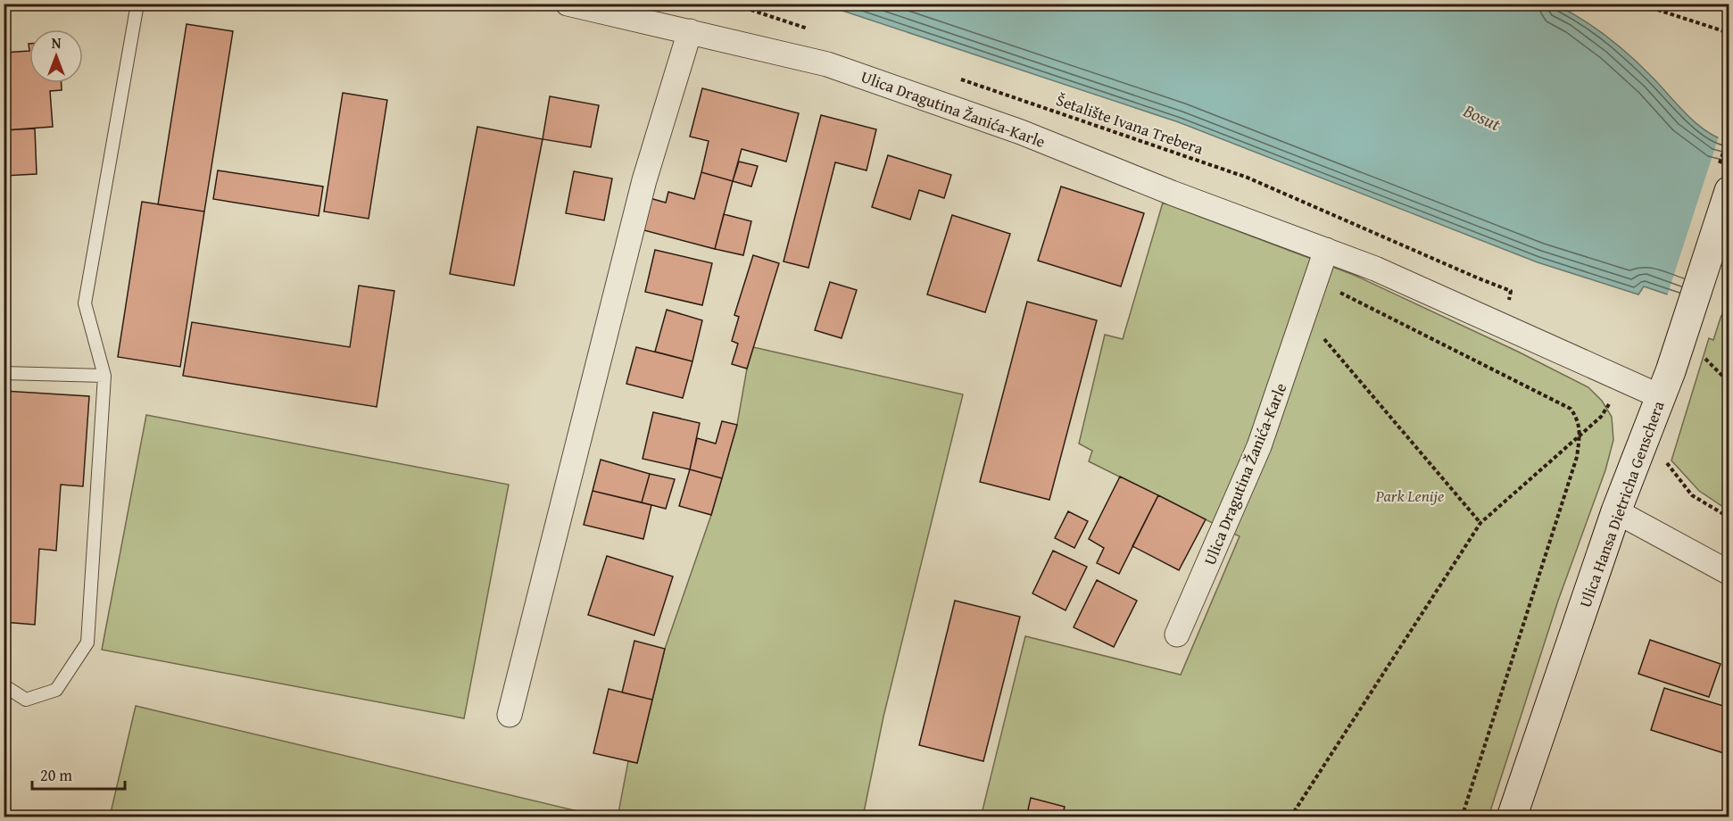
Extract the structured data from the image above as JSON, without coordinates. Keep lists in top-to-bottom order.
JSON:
{
  "streets": {
    "main road": ["Ulica Hansa Dietricha Genschera"],
    "street": ["Ulica Dragutina Žanića-Karle"],
    "path": ["Šetalište Ivana Trebera"]
  },
  "crossings": [
    ["Ulica Dragutina Žanića-Karle", "Ulica Hansa Dietricha Genschera"]
  ],
  "water": ["Bosut"],
  "parks": ["Park Lenije"],
  "scale_bar": "20 m",
  "north": "top"
}
